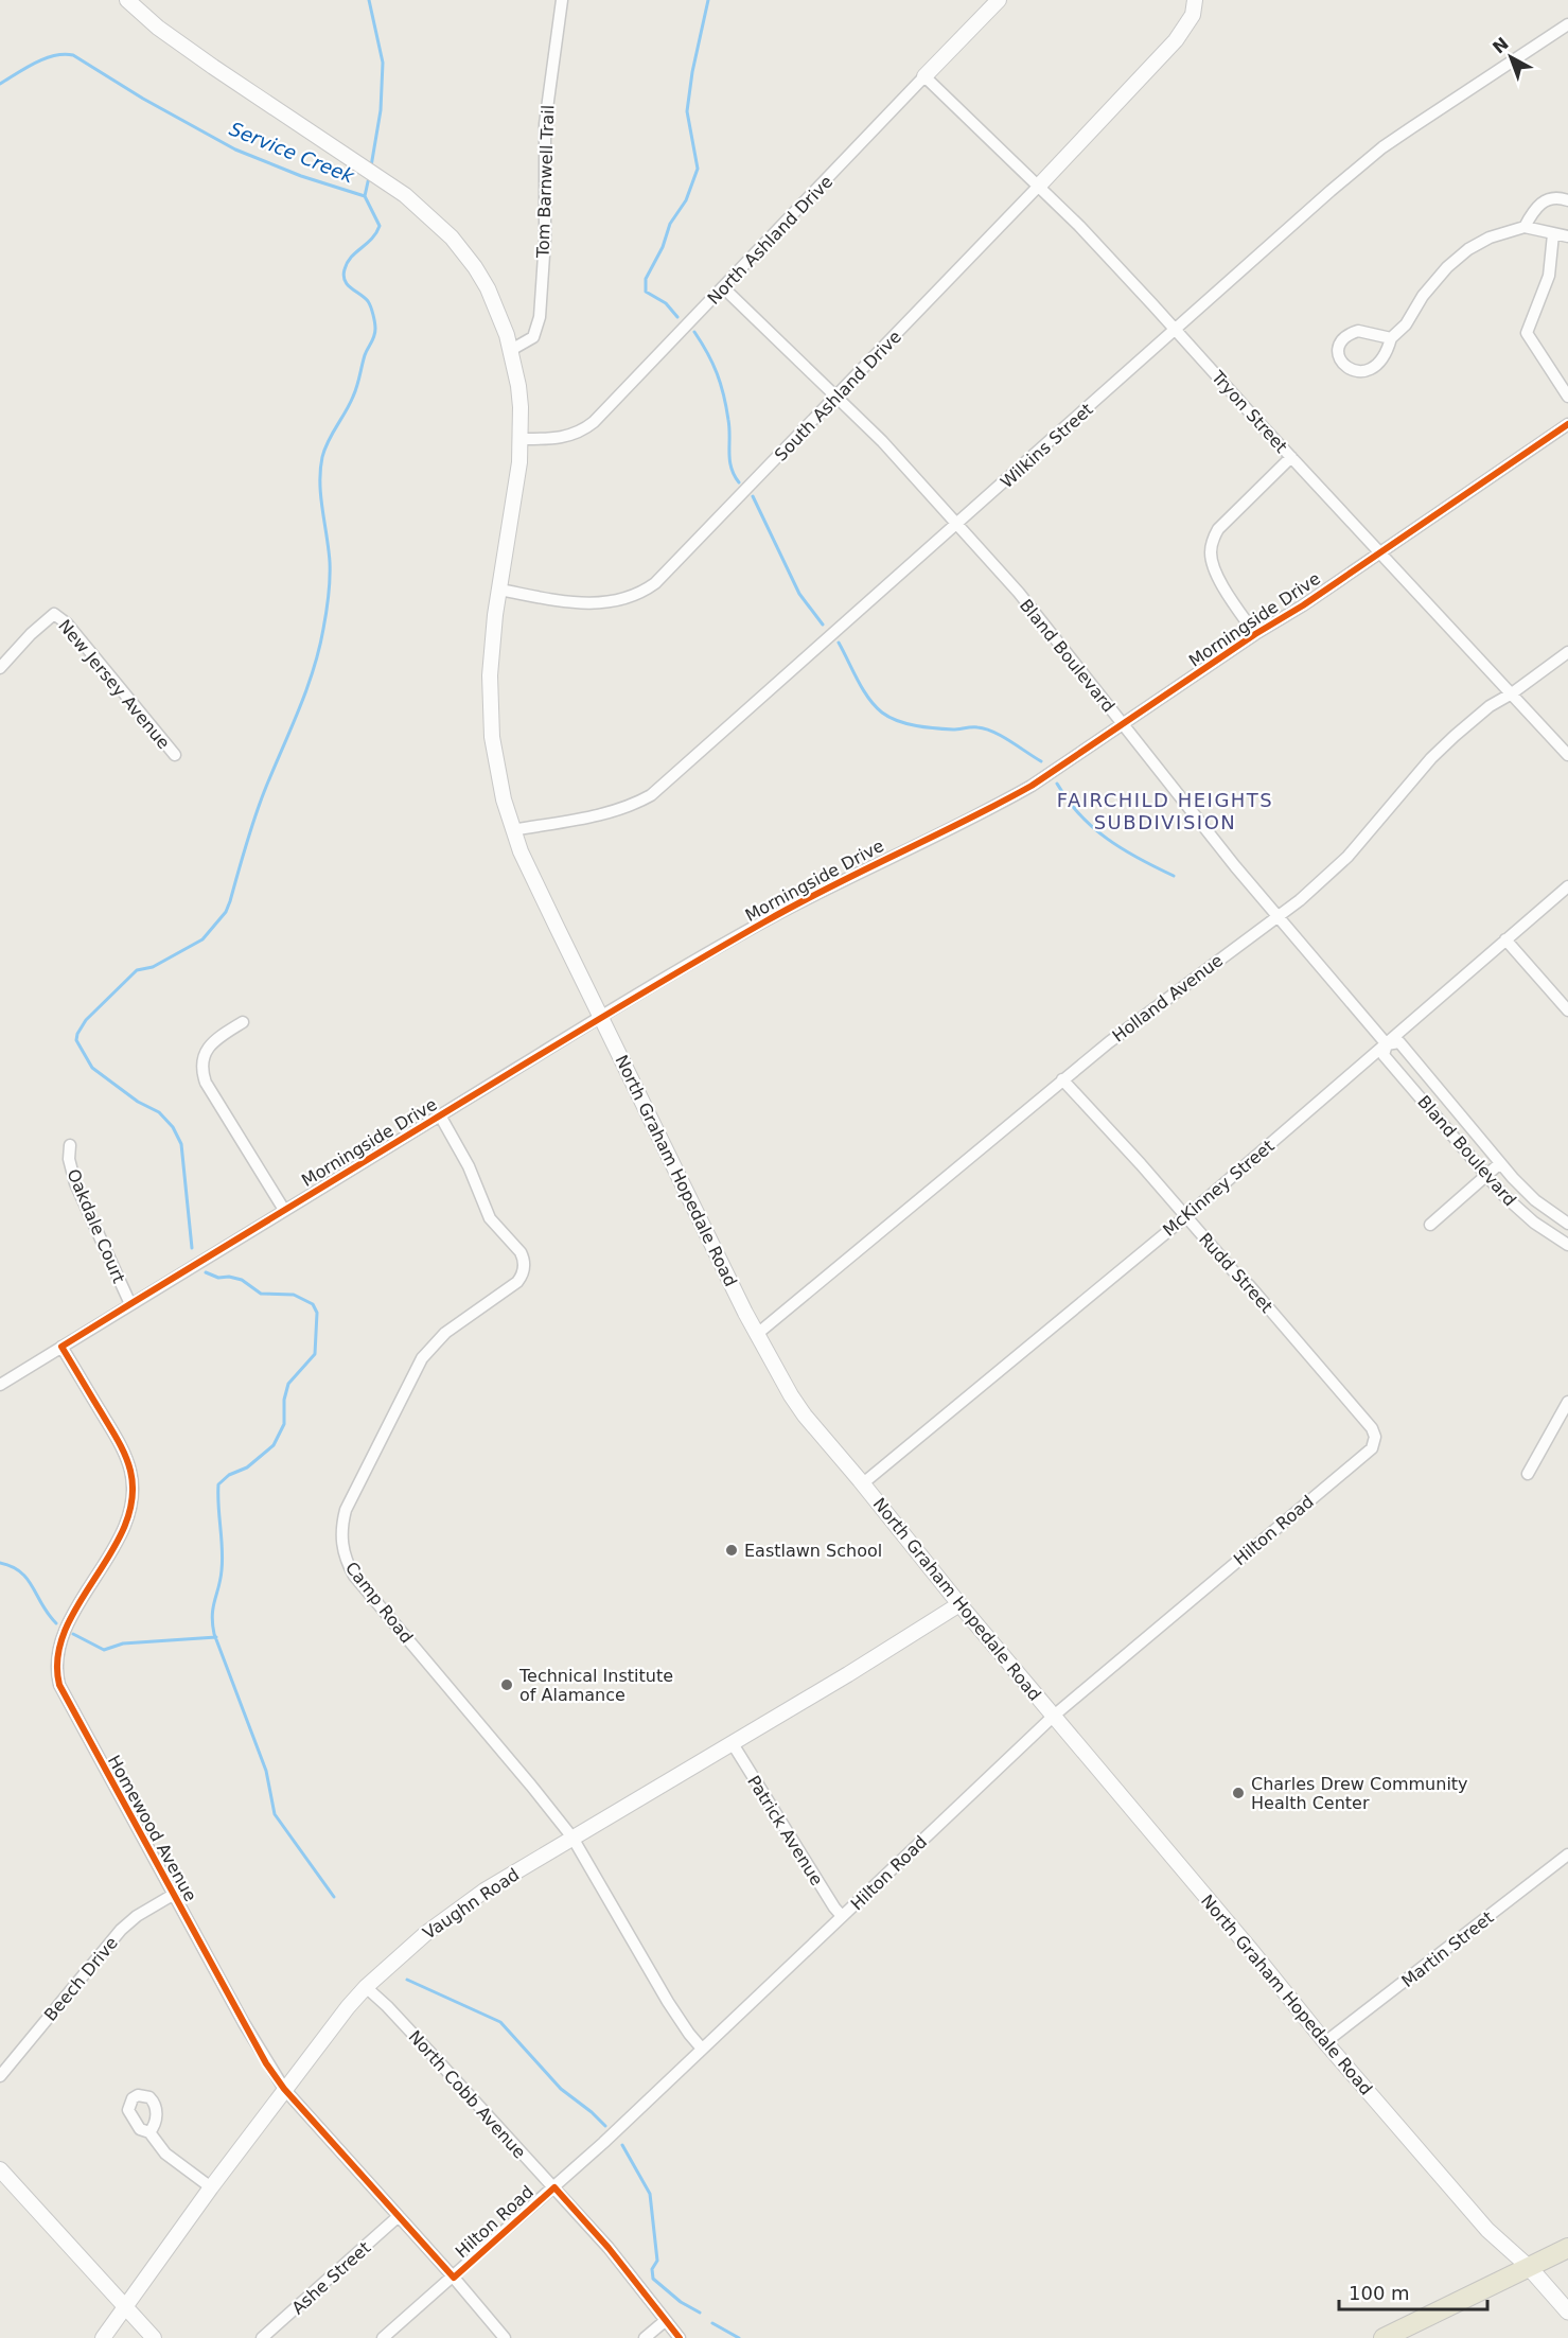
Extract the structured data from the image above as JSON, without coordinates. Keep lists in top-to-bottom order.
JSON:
{
  "streets": {
    "street": [
      "Tom Barnwell Trail",
      "North Ashland Drive",
      "South Ashland Drive",
      "Tryon Street",
      "Wilkins Street",
      "Morningside Drive",
      "Bland Boulevard",
      "New Jersey Avenue",
      "Holland Avenue",
      "North Graham Hopedale Road",
      "McKinney Street",
      "Oakdale Court",
      "Rudd Street",
      "Hilton Road",
      "Camp Road",
      "Homewood Avenue",
      "Patrick Avenue",
      "Vaughn Road",
      "Martin Street",
      "Beech Drive",
      "North Cobb Avenue",
      "Ashe Street"
    ]
  },
  "crossings": [
    ["Tom Barnwell Trail", "North Graham Hopedale Road"],
    ["North Ashland Drive", "Tryon Street"],
    ["North Ashland Drive", "Bland Boulevard"],
    ["North Ashland Drive", "North Graham Hopedale Road"],
    ["South Ashland Drive", "Tryon Street"],
    ["South Ashland Drive", "Bland Boulevard"],
    ["South Ashland Drive", "North Graham Hopedale Road"],
    ["Tryon Street", "Wilkins Street"],
    ["Tryon Street", "Morningside Drive"],
    ["Tryon Street", "Holland Avenue"],
    ["Wilkins Street", "Bland Boulevard"],
    ["Wilkins Street", "North Graham Hopedale Road"],
    ["Morningside Drive", "Bland Boulevard"],
    ["Morningside Drive", "North Graham Hopedale Road"],
    ["Morningside Drive", "Oakdale Court"],
    ["Morningside Drive", "Camp Road"],
    ["Morningside Drive", "Homewood Avenue"],
    ["Bland Boulevard", "Holland Avenue"],
    ["Bland Boulevard", "McKinney Street"],
    ["Holland Avenue", "North Graham Hopedale Road"],
    ["Holland Avenue", "Rudd Street"],
    ["North Graham Hopedale Road", "McKinney Street"],
    ["North Graham Hopedale Road", "Hilton Road"],
    ["North Graham Hopedale Road", "Vaughn Road"],
    ["North Graham Hopedale Road", "Martin Street"],
    ["McKinney Street", "Rudd Street"],
    ["Rudd Street", "Hilton Road"],
    ["Hilton Road", "Camp Road"],
    ["Hilton Road", "Homewood Avenue"],
    ["Hilton Road", "Patrick Avenue"],
    ["Hilton Road", "North Cobb Avenue"],
    ["Camp Road", "Vaughn Road"],
    ["Homewood Avenue", "Vaughn Road"],
    ["Homewood Avenue", "Beech Drive"],
    ["Homewood Avenue", "Ashe Street"],
    ["Patrick Avenue", "Vaughn Road"],
    ["Vaughn Road", "North Cobb Avenue"]
  ],
  "districts": ["FAIRCHILD HEIGHTS SUBDIVISION"],
  "water": ["Service Creek"],
  "places": ["Eastlawn School", "Technical Institute of Alamance", "Charles Drew Community Health Center"],
  "scale_bar": "100 m",
  "north": "top left"
}
